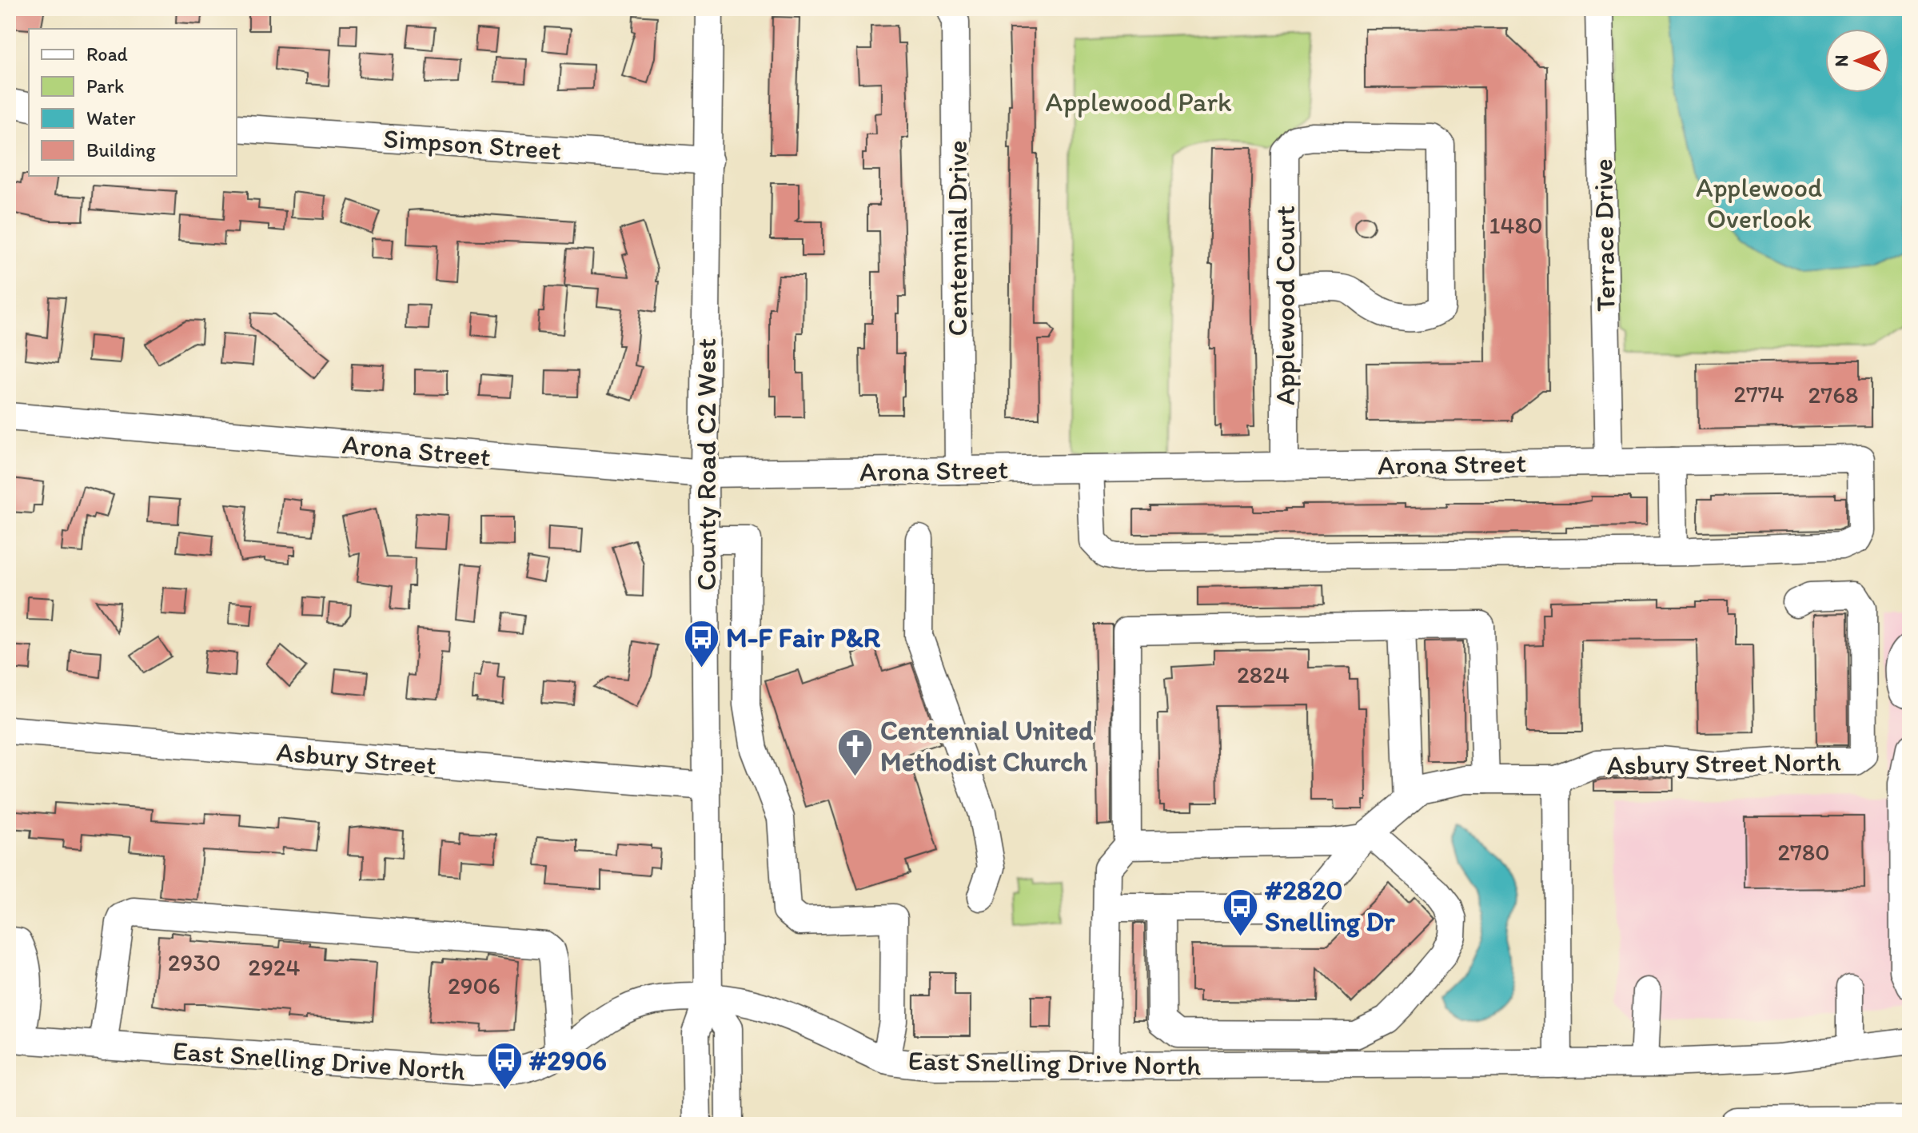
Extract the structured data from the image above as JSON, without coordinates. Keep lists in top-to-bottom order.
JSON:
{
  "streets": {
    "street": [
      "Simpson Street",
      "Terrace Drive",
      "Centennial Drive",
      "Applewood Court",
      "Arona Street",
      "County Road C2 West",
      "Asbury Street",
      "Asbury Street North",
      "East Snelling Drive North"
    ]
  },
  "crossings": [
    ["Simpson Street", "County Road C2 West"],
    ["Terrace Drive", "Arona Street"],
    ["Centennial Drive", "Arona Street"],
    ["Applewood Court", "Arona Street"],
    ["Arona Street", "County Road C2 West"],
    ["County Road C2 West", "Asbury Street"],
    ["County Road C2 West", "East Snelling Drive North"]
  ],
  "parks": ["Applewood Park", "Applewood Overlook"],
  "places": {
    "bus stop": ["M-F Fair P&R", "#2820 Snelling Dr", "#2906"],
    "church": ["Centennial United Methodist Church"]
  },
  "house_numbers": [
    "1480",
    "2774",
    "2768",
    "2824",
    "2780",
    "2930",
    "2924",
    "2906"
  ],
  "legend": [
    "Road",
    "Park",
    "Water",
    "Building"
  ],
  "north": "left"
}
